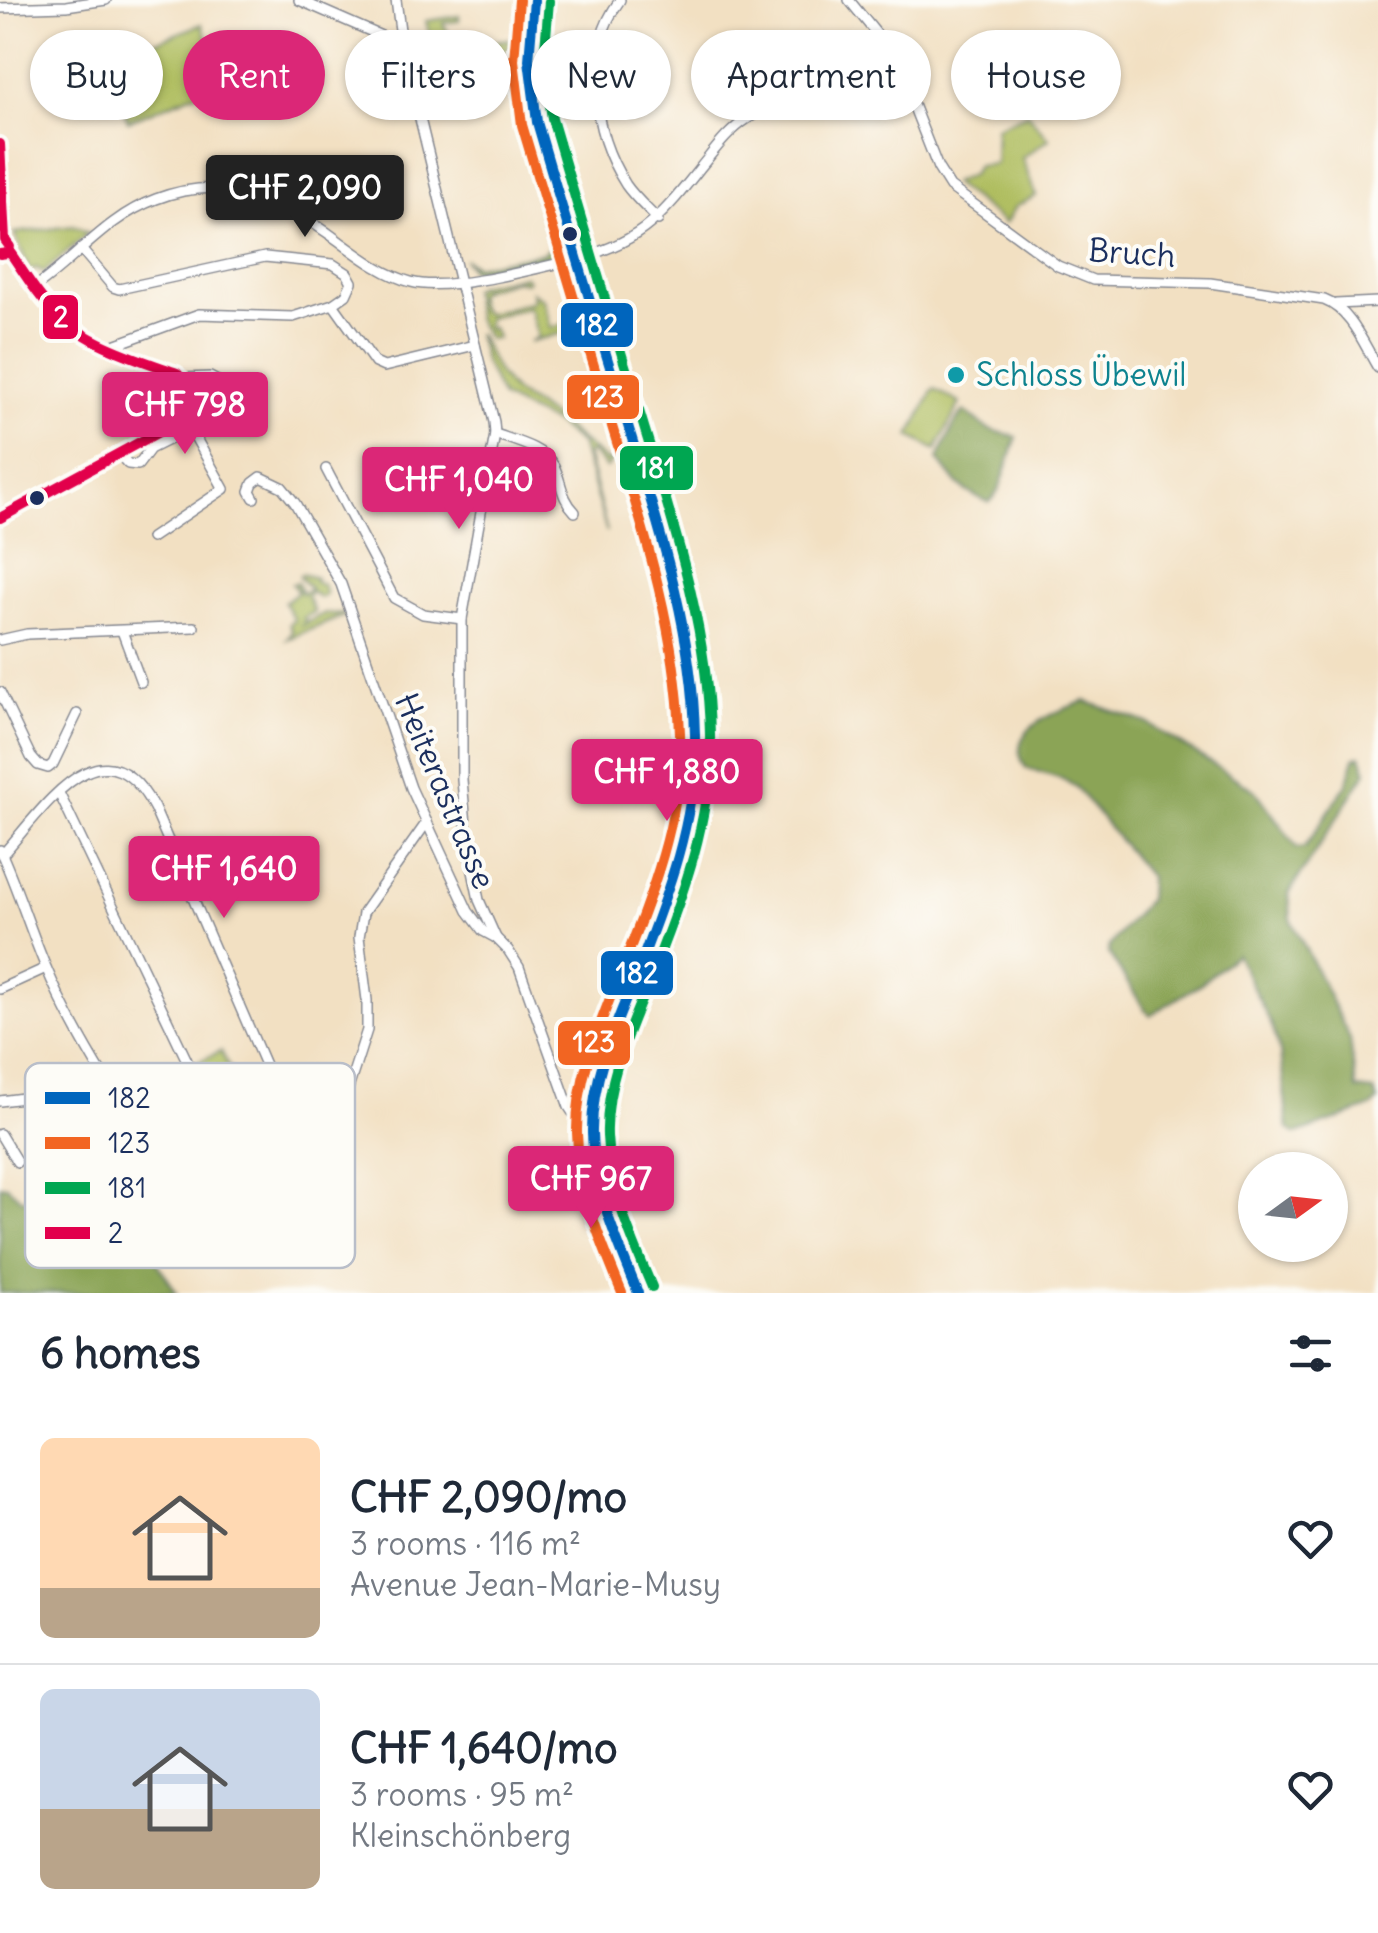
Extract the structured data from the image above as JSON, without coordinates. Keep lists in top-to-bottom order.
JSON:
{
  "streets": {
    "street": ["Bruch", "Heiterastrasse"]
  },
  "places": ["Schloss Übewil"],
  "lines": [
    "transit line 182",
    "transit line 123",
    "transit line 181",
    "transit line 2"
  ],
  "legend": [
    "182",
    "123",
    "181",
    "2"
  ],
  "north": "right",
  "page": {
    "chip": [
      "Buy",
      "Rent",
      "Filters",
      "New",
      "Apartment",
      "House"
    ],
    "price": [
      "CHF 2,090",
      "CHF 798",
      "CHF 1,040",
      "CHF 1,880",
      "CHF 1,640",
      "CHF 967"
    ],
    "heading": "6 homes",
    "list": [
      {
        "name": "CHF 2,090/mo",
        "note": "3 rooms · 116 m² · Avenue Jean-Marie-Musy"
      },
      {
        "name": "CHF 1,640/mo",
        "note": "3 rooms · 95 m² · Kleinschönberg"
      }
    ]
  }
}
